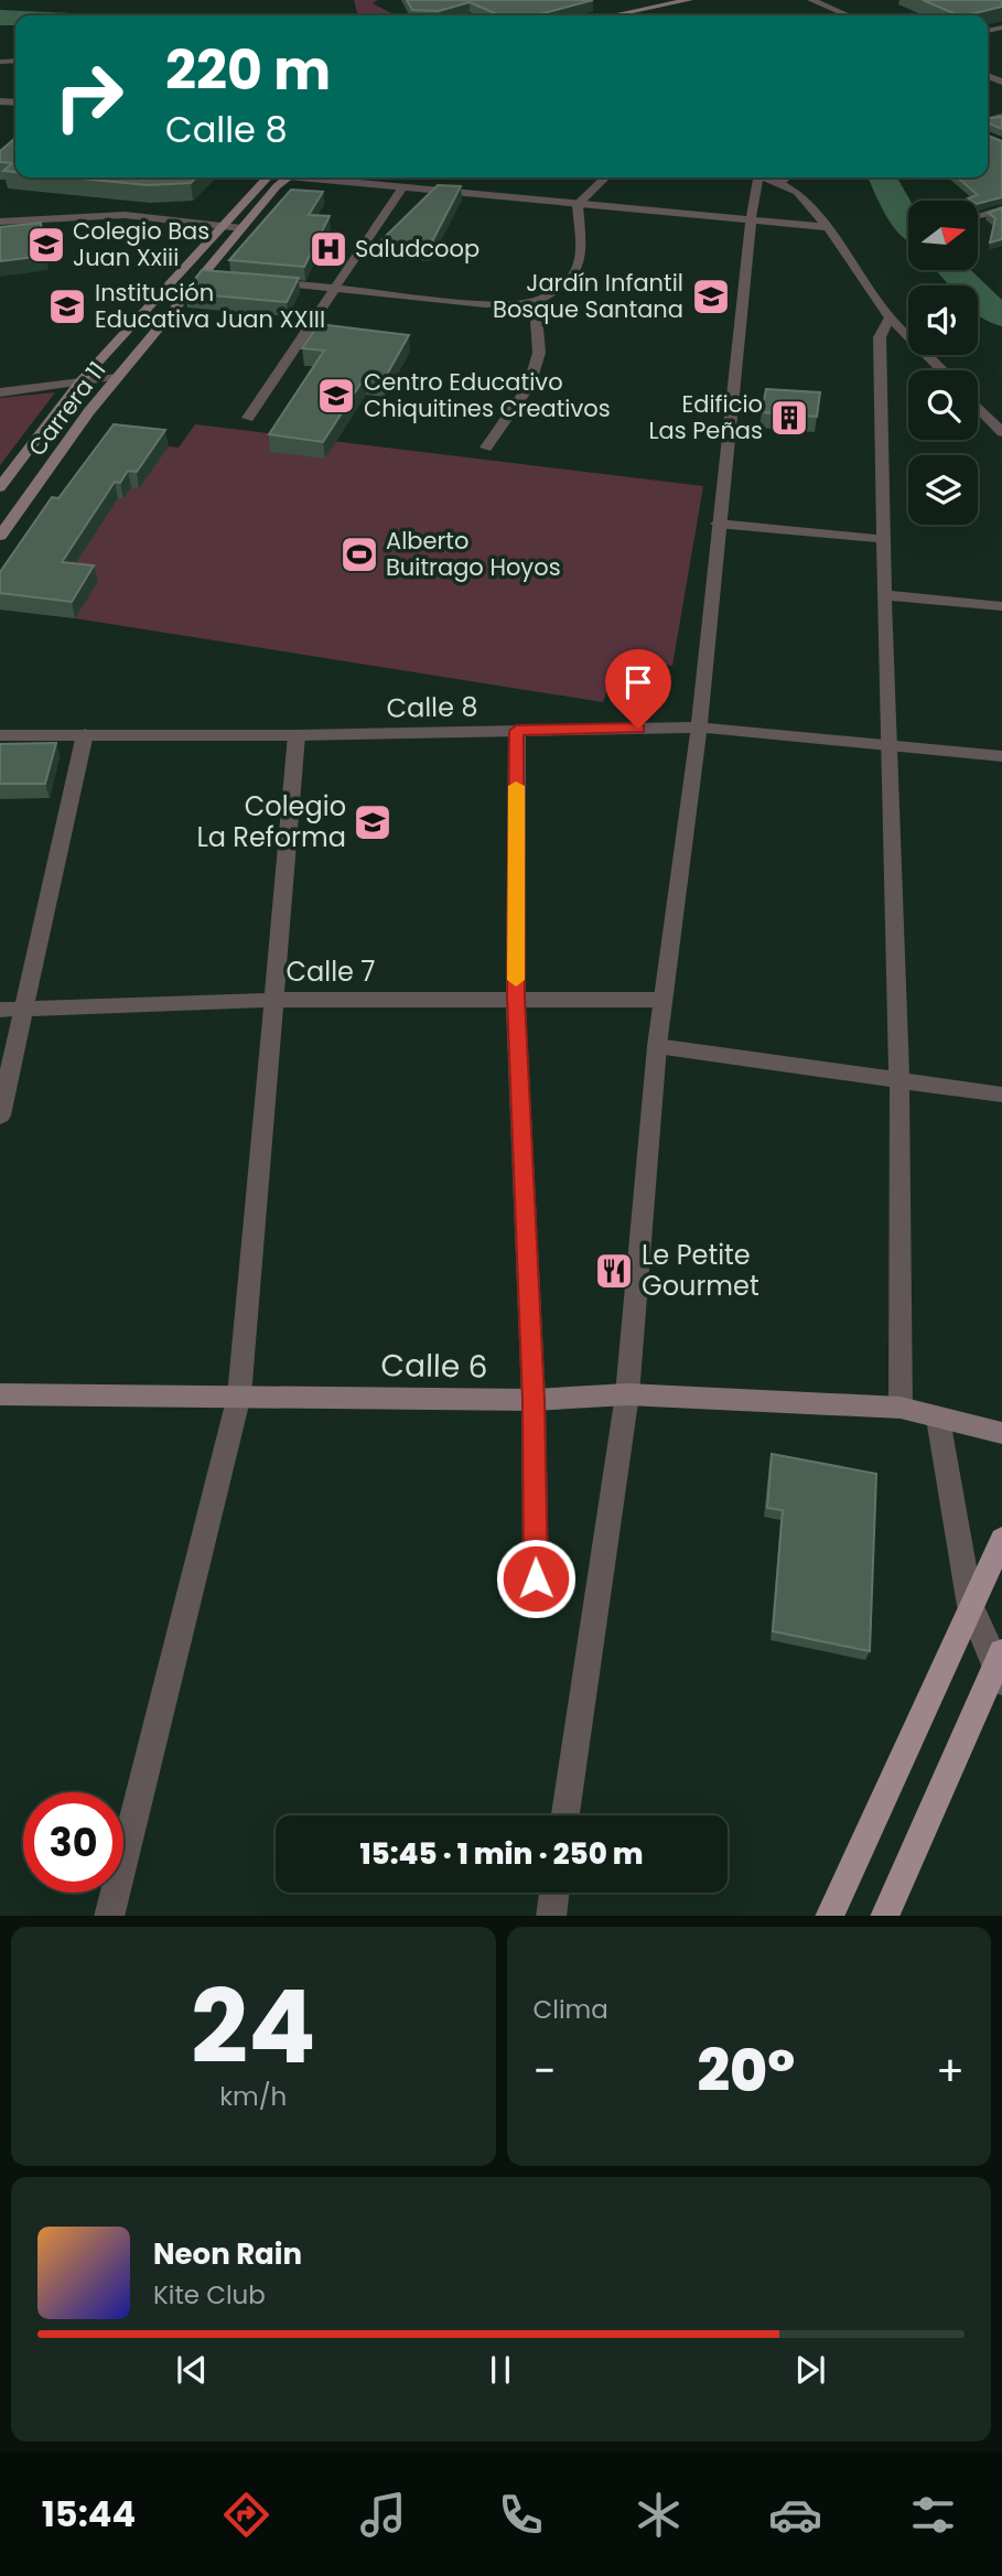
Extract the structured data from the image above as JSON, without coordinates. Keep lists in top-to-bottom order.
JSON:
{
  "streets": {
    "main road": ["Carrera 11", "Calle 6"],
    "street": ["Calle 8", "Calle 7"]
  },
  "places": {
    "school or university": [
      "Colegio Bas Juan Xxiii",
      "Jardín Infantil Bosque Santana",
      "Institución Educativa Juan XXIII",
      "Centro Educativo Chiquitines Creativos",
      "Colegio La Reforma"
    ],
    "hospital": ["Saludcoop"],
    "building": ["Edificio Las Peñas"],
    "sports": ["Alberto Buitrago Hoyos"],
    "restaurant": ["Le Petite Gourmet"]
  },
  "north": "right",
  "page": {
    "turn": ["220 m", "Calle 8"],
    "limit": "30",
    "trip": "15:45 · 1 min · 250 m",
    "tile": [
      ["24", "km/h"],
      "Clima"
    ],
    "heat": ["−", "20°", "+"],
    "song": ["Neon Rain", "Kite Club"],
    "tabs": "15:44"
  }
}
